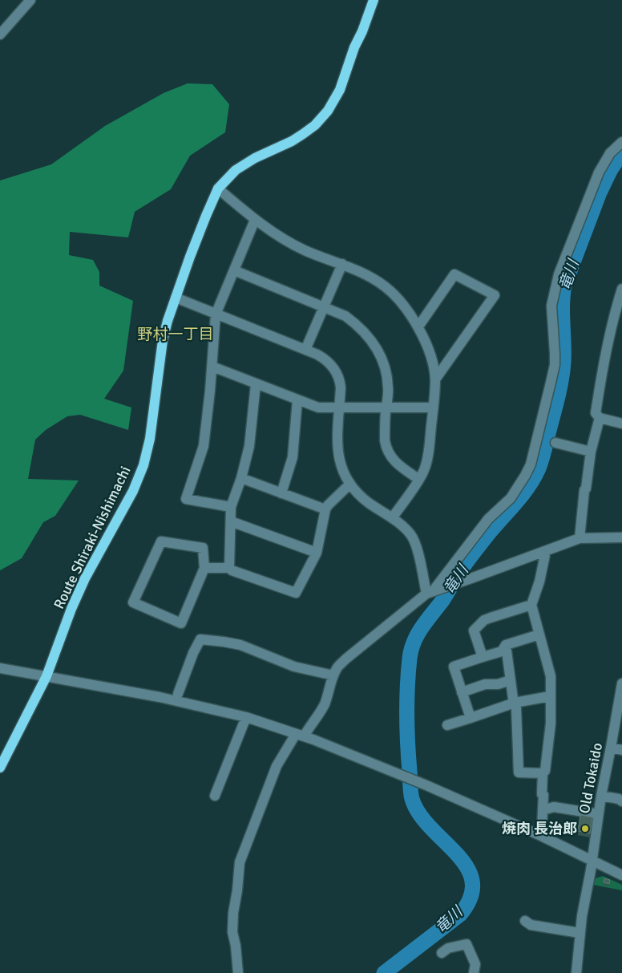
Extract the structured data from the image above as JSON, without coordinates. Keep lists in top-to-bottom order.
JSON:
{
  "streets": {
    "main road": ["Route Shiraki-Nishimachi"],
    "street": ["Old Tokaido"]
  },
  "districts": ["野村一丁目"],
  "water": ["竜川"],
  "places": ["焼肉 長治郎"]
}
